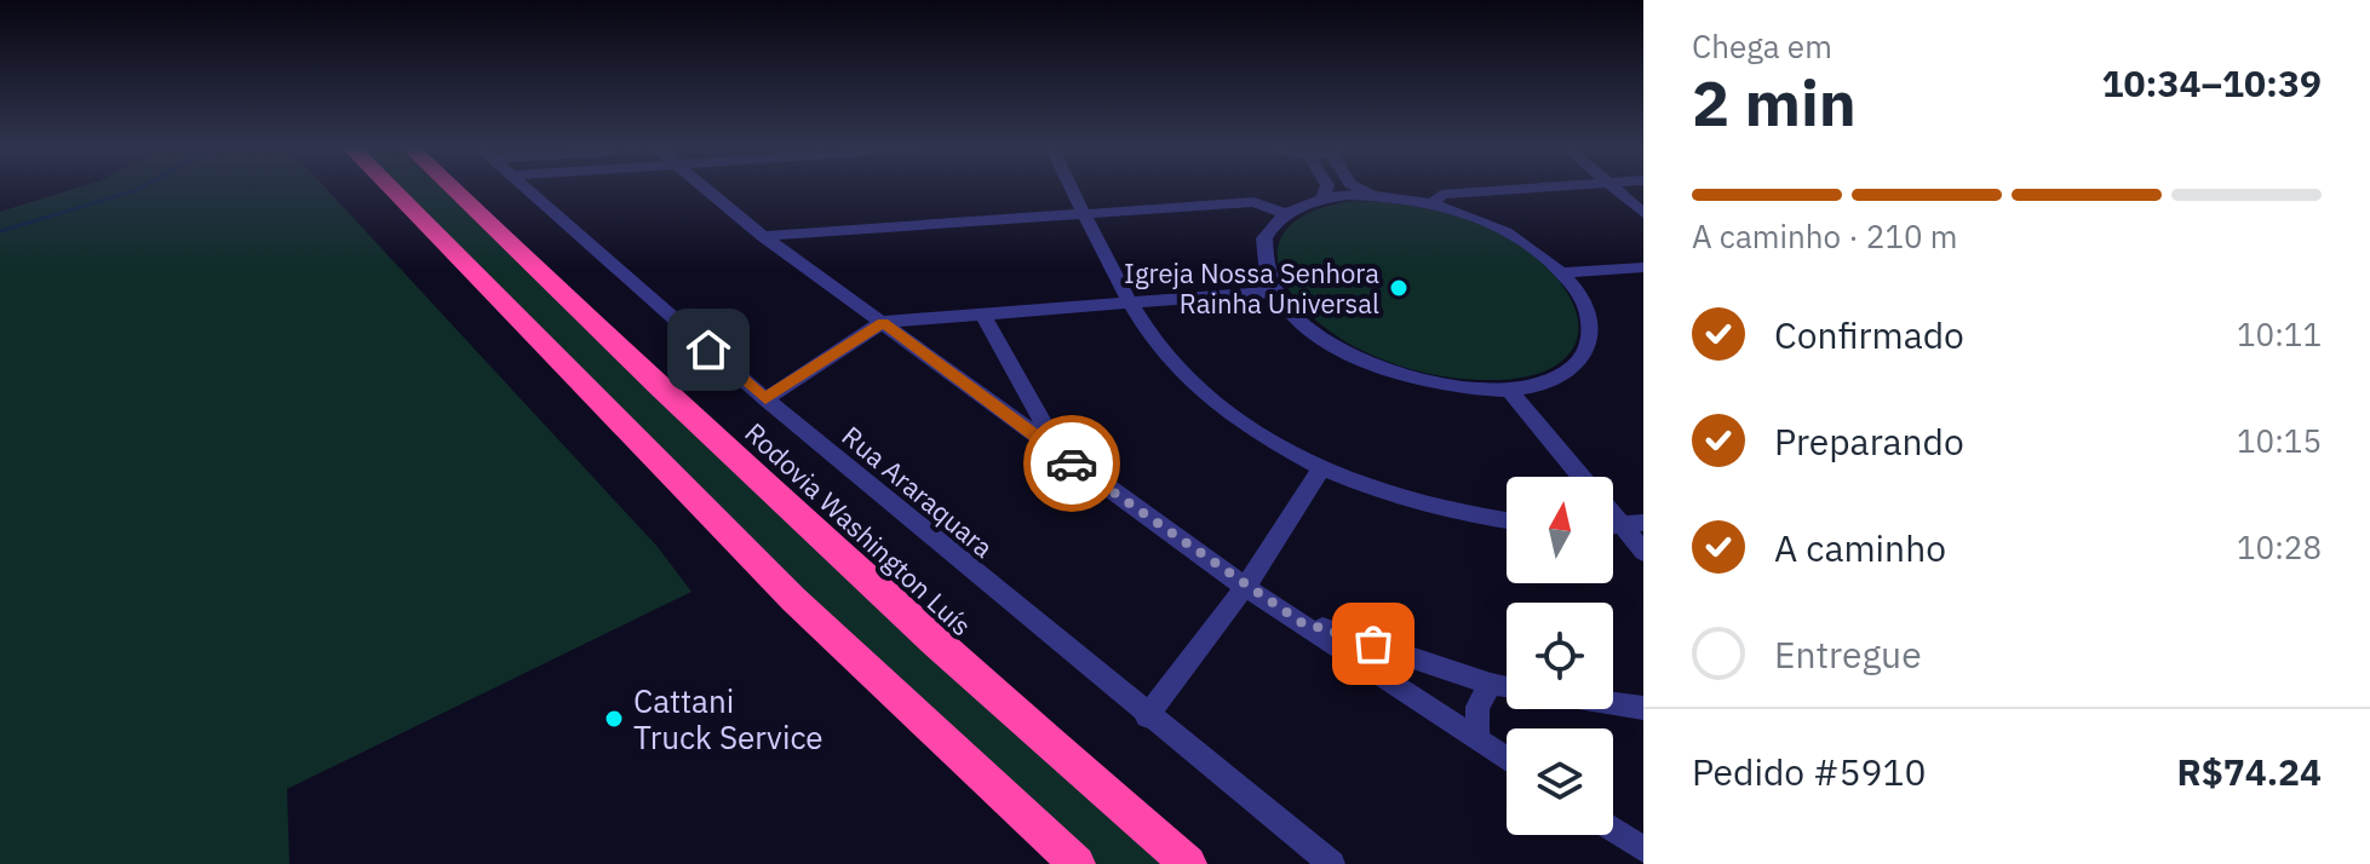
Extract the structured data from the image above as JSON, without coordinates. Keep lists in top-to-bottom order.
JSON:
{
  "streets": {
    "highway": ["Rodovia Washington Luís"],
    "street": ["Rua Araraquara"]
  },
  "places": ["Igreja Nossa Senhora Rainha Universal", "Cattani Truck Service"],
  "north": "top",
  "page": {
    "heading": ["2 min", "Chega em", "10:34–10:39"],
    "panel": ["Pedido #5910", "R$74.24"],
    "bar": "A caminho · 210 m",
    "list": [
      ["Confirmado", "10:11"],
      ["Preparando", "10:15"],
      ["A caminho", "10:28"],
      "Entregue"
    ]
  }
}
